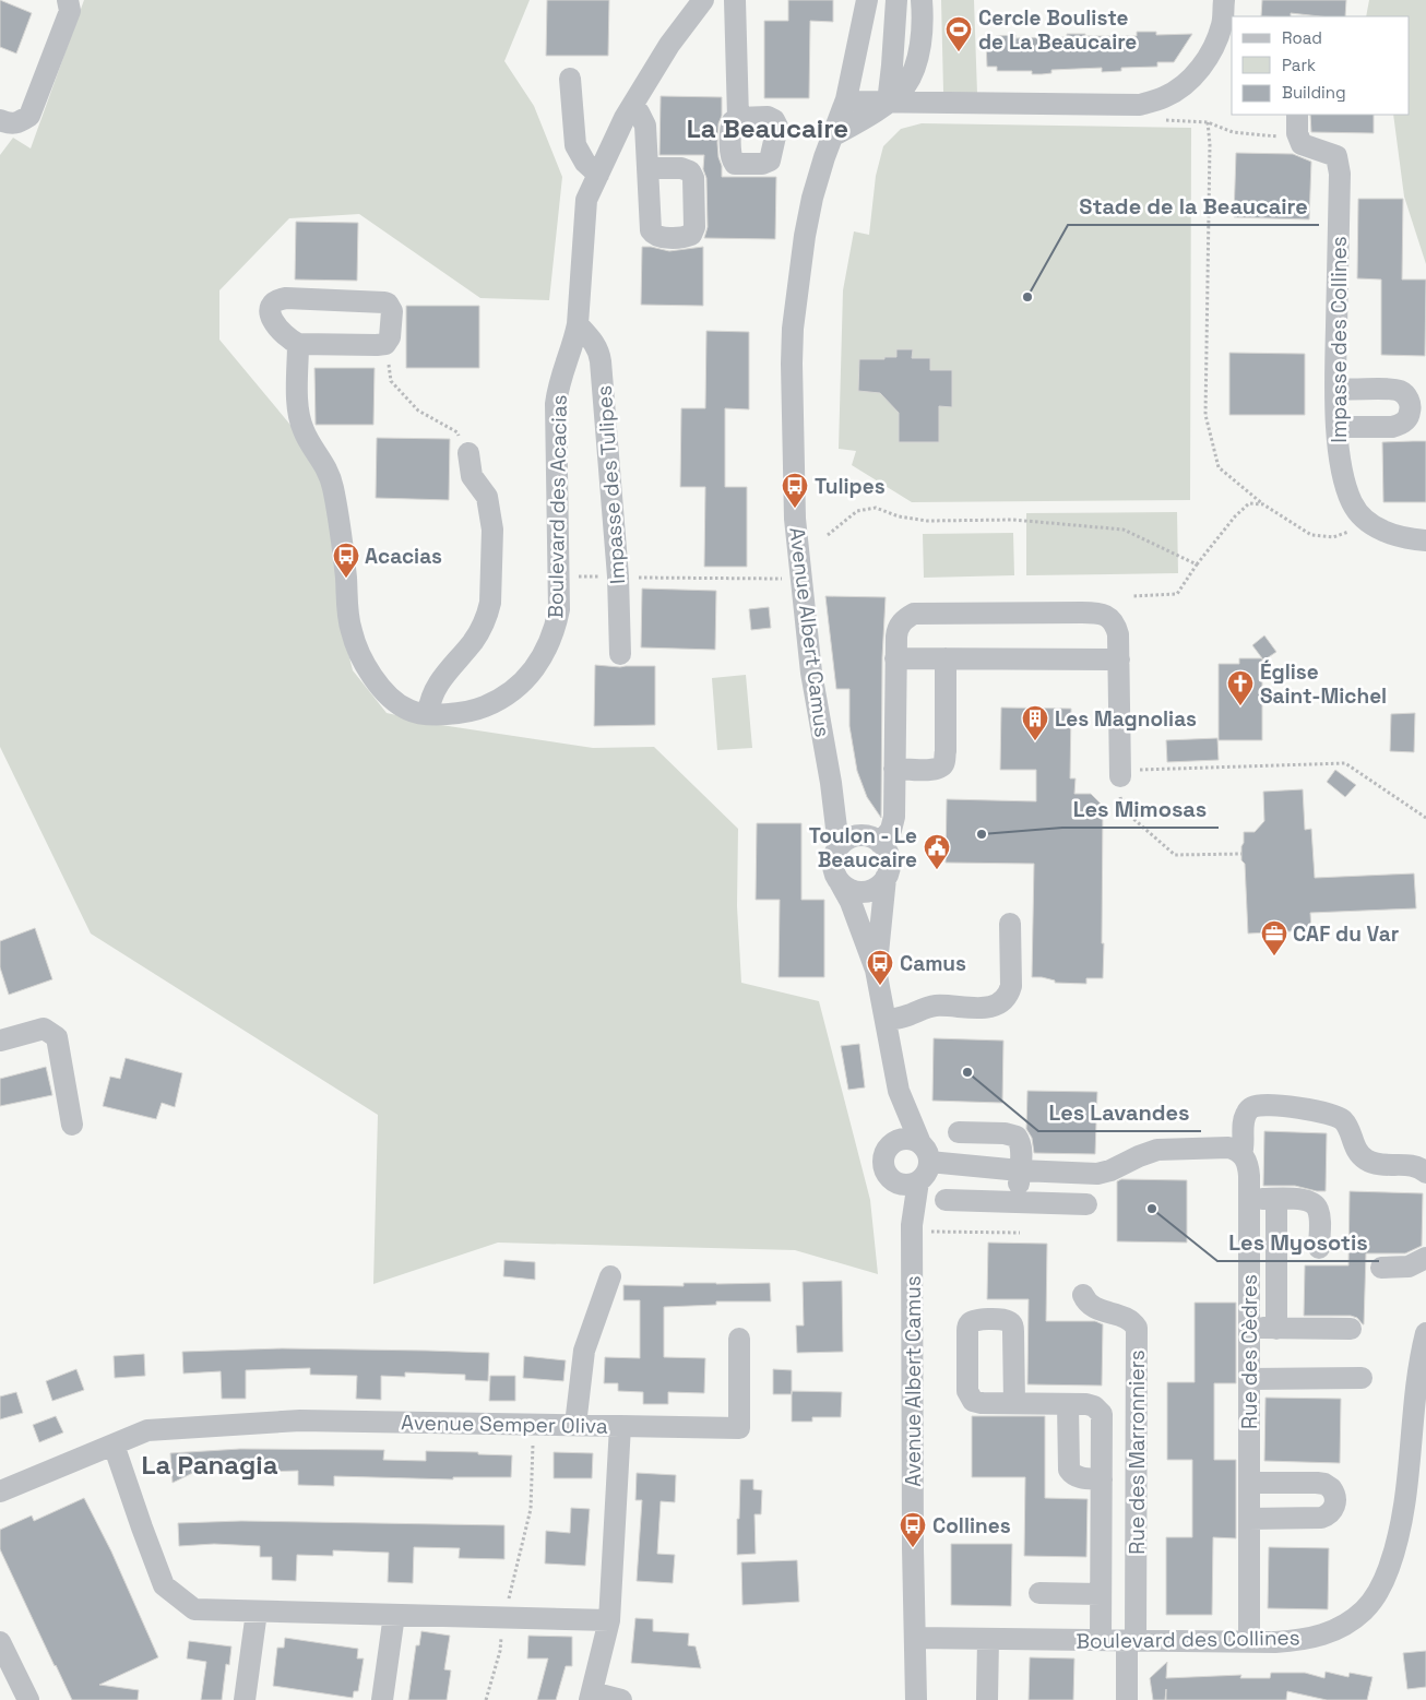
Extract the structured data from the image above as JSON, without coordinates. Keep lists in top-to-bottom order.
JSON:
{
  "streets": {
    "street": [
      "Impasse des Collines",
      "Impasse des Tulipes",
      "Boulevard des Acacias",
      "Avenue Albert Camus",
      "Rue des Cèdres",
      "Avenue Semper Oliva",
      "Rue des Marronniers",
      "Boulevard des Collines"
    ]
  },
  "crossings": [
    ["Impasse des Tulipes", "Boulevard des Acacias"],
    ["Avenue Albert Camus", "Boulevard des Collines"],
    ["Rue des Cèdres", "Boulevard des Collines"],
    ["Rue des Marronniers", "Boulevard des Collines"]
  ],
  "districts": ["La Beaucaire", "La Panagia"],
  "places": {
    "sports": ["Cercle Bouliste de La Beaucaire"],
    "other": [
      "Stade de la Beaucaire",
      "Les Mimosas",
      "Les Lavandes",
      "Les Myosotis"
    ],
    "bus stop": [
      "Tulipes",
      "Acacias",
      "Camus",
      "Collines"
    ],
    "church": ["Église Saint-Michel"],
    "building": ["Les Magnolias"],
    "public building": ["Toulon - Le Beaucaire"],
    "office": ["CAF du Var"]
  },
  "legend": ["Road", "Park", "Building"]
}
